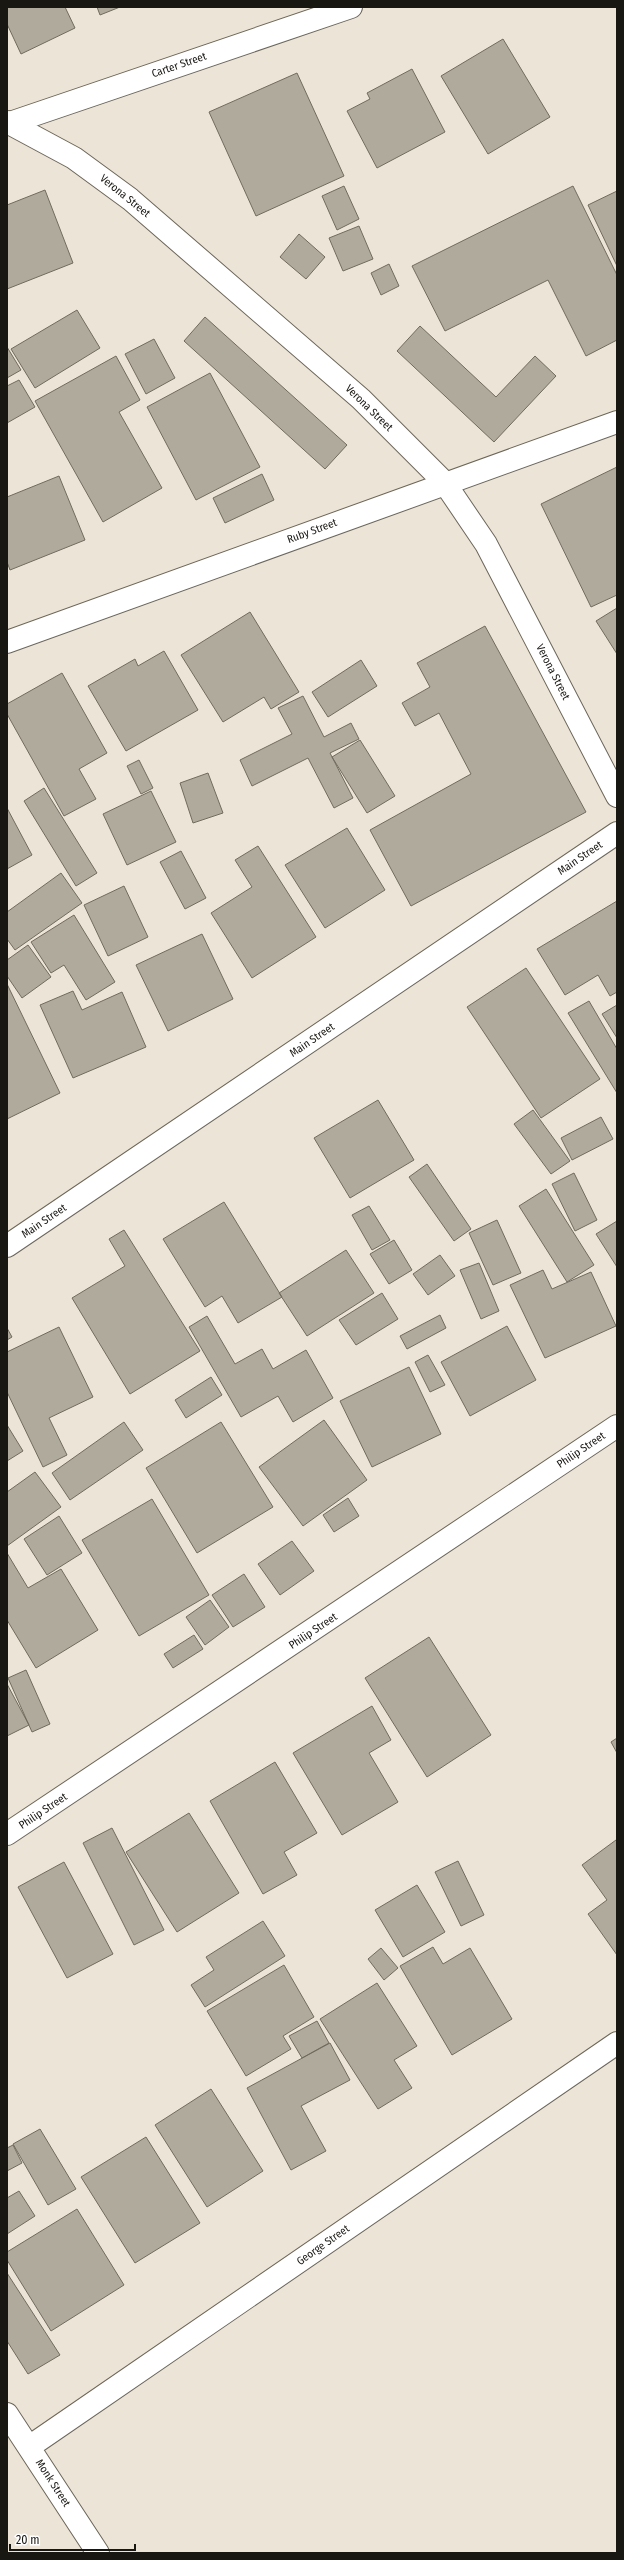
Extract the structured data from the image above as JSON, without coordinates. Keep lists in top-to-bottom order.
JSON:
{
  "streets": {
    "street": [
      "Carter Street",
      "Verona Street",
      "Ruby Street",
      "Main Street",
      "Philip Street",
      "George Street",
      "Monk Street"
    ]
  },
  "crossings": [
    ["Carter Street", "Verona Street"],
    ["Verona Street", "Ruby Street"],
    ["George Street", "Monk Street"]
  ],
  "scale_bar": "20 m"
}
